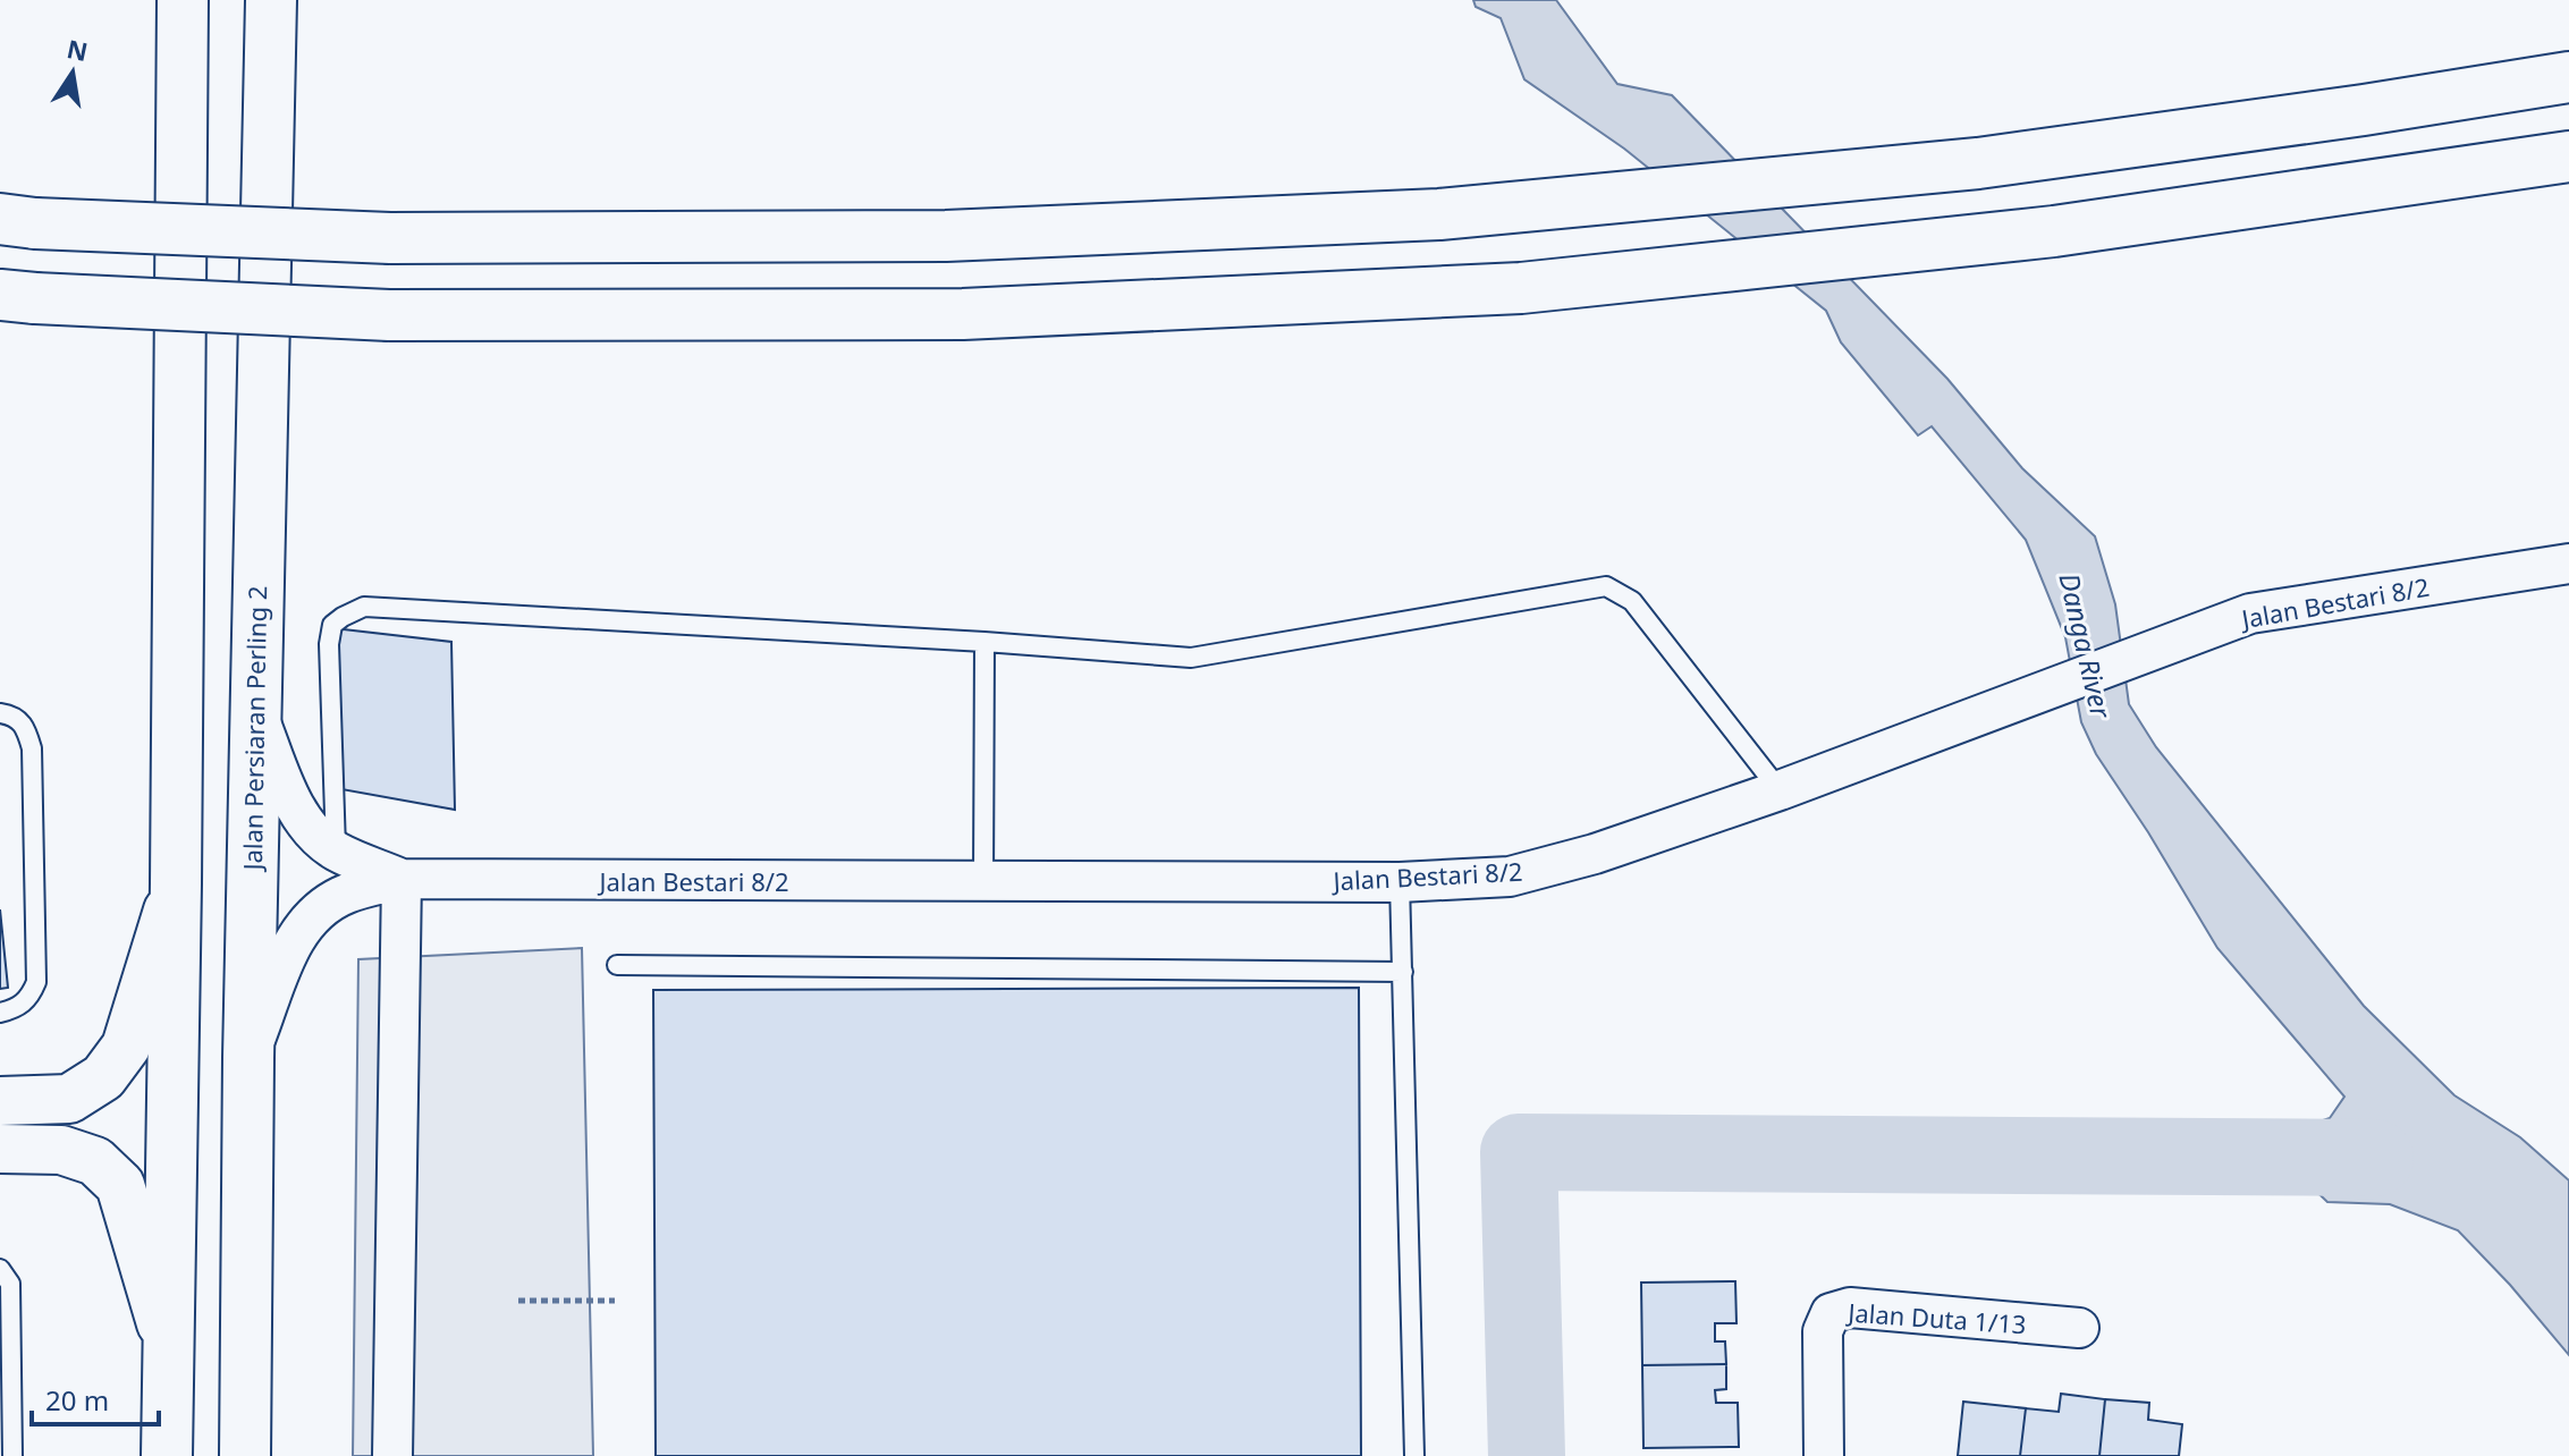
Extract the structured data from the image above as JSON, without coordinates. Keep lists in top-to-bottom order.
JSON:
{
  "streets": {
    "main road": ["Jalan Persiaran Perling 2"],
    "street": ["Jalan Bestari 8/2", "Jalan Duta 1/13"]
  },
  "crossings": [
    ["Jalan Bestari 8/2", "Jalan Persiaran Perling 2"]
  ],
  "water": ["Danga River"],
  "scale_bar": "20 m",
  "north": "top"
}
